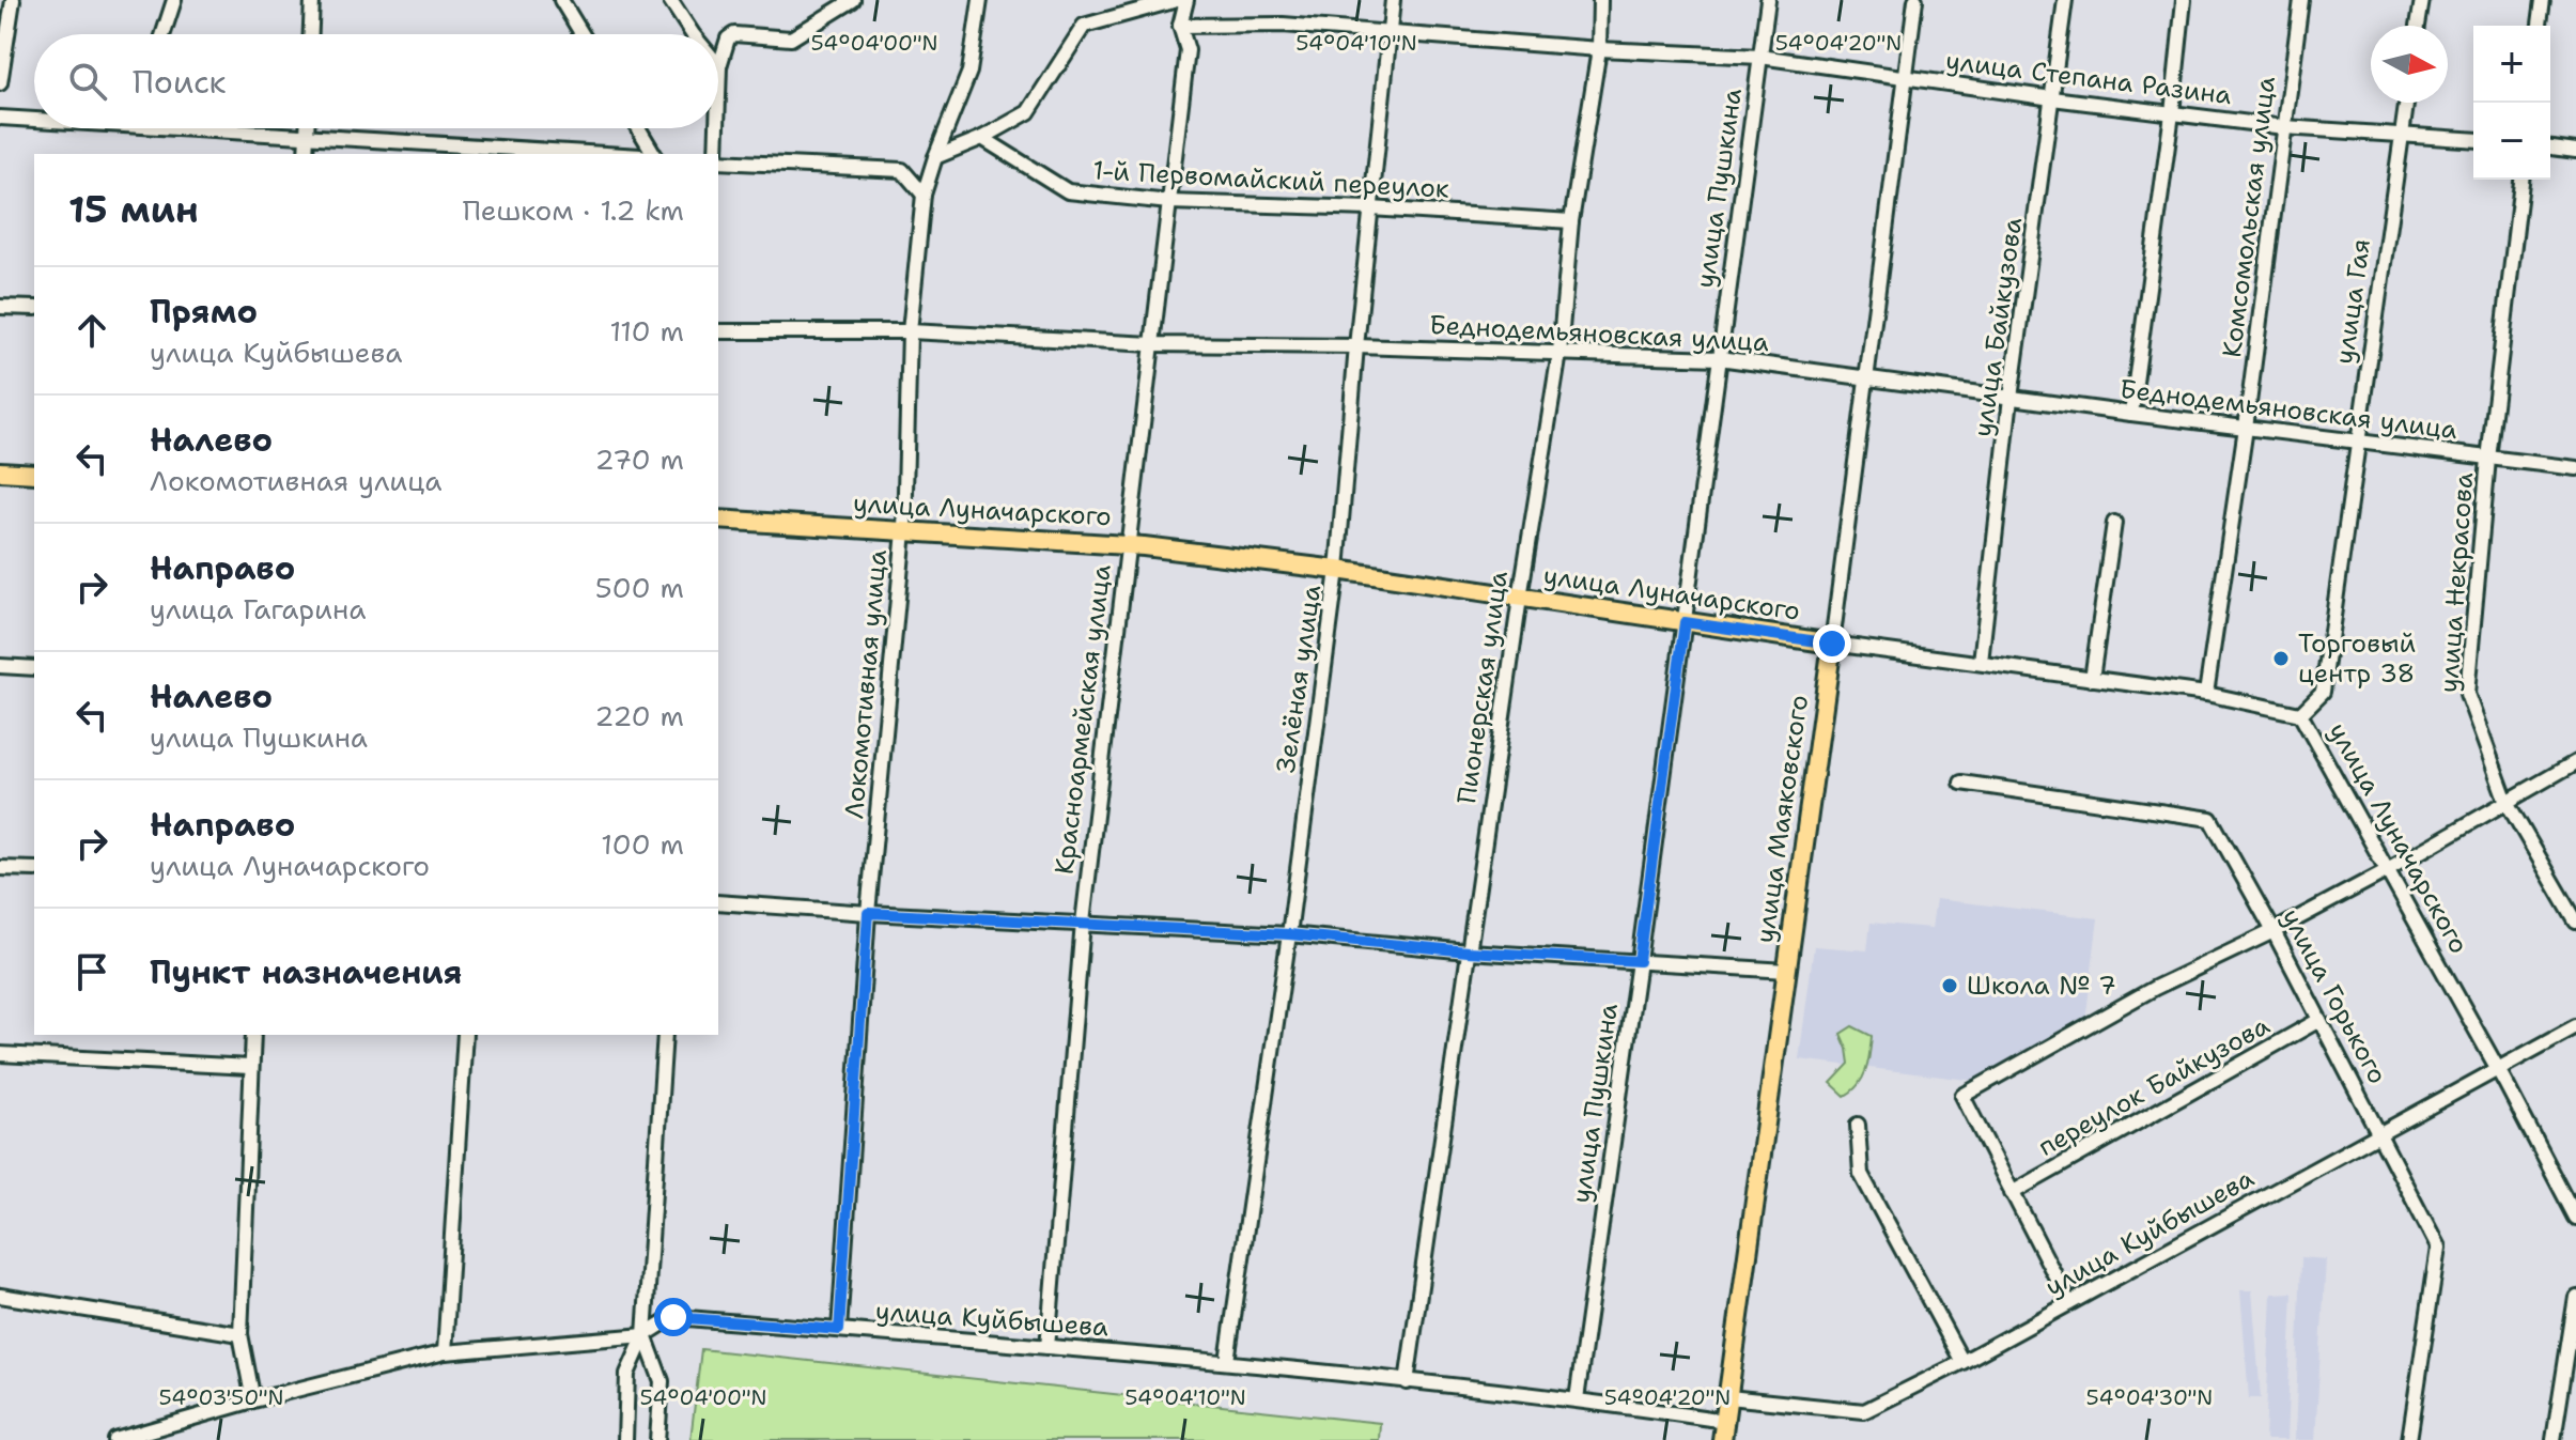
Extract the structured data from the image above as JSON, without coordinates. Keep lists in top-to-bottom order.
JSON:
{
  "streets": {
    "main road": ["улица Луначарского", "улица Маяковского"],
    "street": [
      "улица Степана Разина",
      "1-й Первомайский переулок",
      "улица Пушкина",
      "Комсомольская улица",
      "улица Гая",
      "улица Байкузова",
      "Беднодемьяновская улица",
      "улица Некрасова",
      "Зелёная улица",
      "Локомотивная улица",
      "Пионерская улица",
      "Красноармейская улица",
      "улица Горького",
      "переулок Байкузова",
      "улица Куйбышева"
    ]
  },
  "crossings": [
    ["улица Степана Разина", "улица Пушкина"],
    ["улица Степана Разина", "Комсомольская улица"],
    ["улица Степана Разина", "улица Гая"],
    ["улица Степана Разина", "улица Байкузова"],
    ["улица Степана Разина", "Зелёная улица"],
    ["улица Степана Разина", "Пионерская улица"],
    ["улица Степана Разина", "Красноармейская улица"],
    ["улица Степана Разина", "улица Маяковского"],
    ["1-й Первомайский переулок", "Зелёная улица"],
    ["1-й Первомайский переулок", "Пионерская улица"],
    ["1-й Первомайский переулок", "Красноармейская улица"],
    ["улица Пушкина", "Беднодемьяновская улица"],
    ["улица Пушкина", "улица Луначарского"],
    ["улица Пушкина", "улица Куйбышева"],
    ["Комсомольская улица", "Беднодемьяновская улица"],
    ["Комсомольская улица", "улица Луначарского"],
    ["улица Гая", "Беднодемьяновская улица"],
    ["улица Гая", "улица Луначарского"],
    ["улица Байкузова", "Беднодемьяновская улица"],
    ["улица Байкузова", "улица Луначарского"],
    ["Беднодемьяновская улица", "улица Некрасова"],
    ["Беднодемьяновская улица", "Зелёная улица"],
    ["Беднодемьяновская улица", "Локомотивная улица"],
    ["Беднодемьяновская улица", "Пионерская улица"],
    ["Беднодемьяновская улица", "Красноармейская улица"],
    ["Беднодемьяновская улица", "улица Маяковского"],
    ["улица Луначарского", "Зелёная улица"],
    ["улица Луначарского", "Локомотивная улица"],
    ["улица Луначарского", "Пионерская улица"],
    ["улица Луначарского", "Красноармейская улица"],
    ["улица Луначарского", "улица Маяковского"],
    ["улица Луначарского", "улица Куйбышева"],
    ["Зелёная улица", "улица Куйбышева"],
    ["Локомотивная улица", "улица Куйбышева"],
    ["Пионерская улица", "улица Куйбышева"],
    ["Красноармейская улица", "улица Куйбышева"],
    ["улица Маяковского", "улица Куйбышева"],
    ["улица Горького", "переулок Байкузова"],
    ["улица Горького", "улица Куйбышева"]
  ],
  "places": ["Торговый центр 38", "Школа № 7"],
  "north": "right",
  "page": {
    "map_buttons": ["+", "−"],
    "search": "Поиск",
    "heading": ["15 мин", "Пешком · 1.2 km"],
    "list": [
      ["Прямо", "улица Куйбышева", "110 m"],
      ["Налево", "Локомотивная улица", "270 m"],
      ["Направо", "улица Гагарина", "500 m"],
      ["Налево", "улица Пушкина", "220 m"],
      ["Направо", "улица Луначарского", "100 m"],
      "Пункт назначения"
    ]
  },
  "coordinates": [
    "54°04'00\"N",
    "54°04'10\"N",
    "54°04'20\"N",
    "54°03'50\"N",
    "54°04'30\"N"
  ]
}
